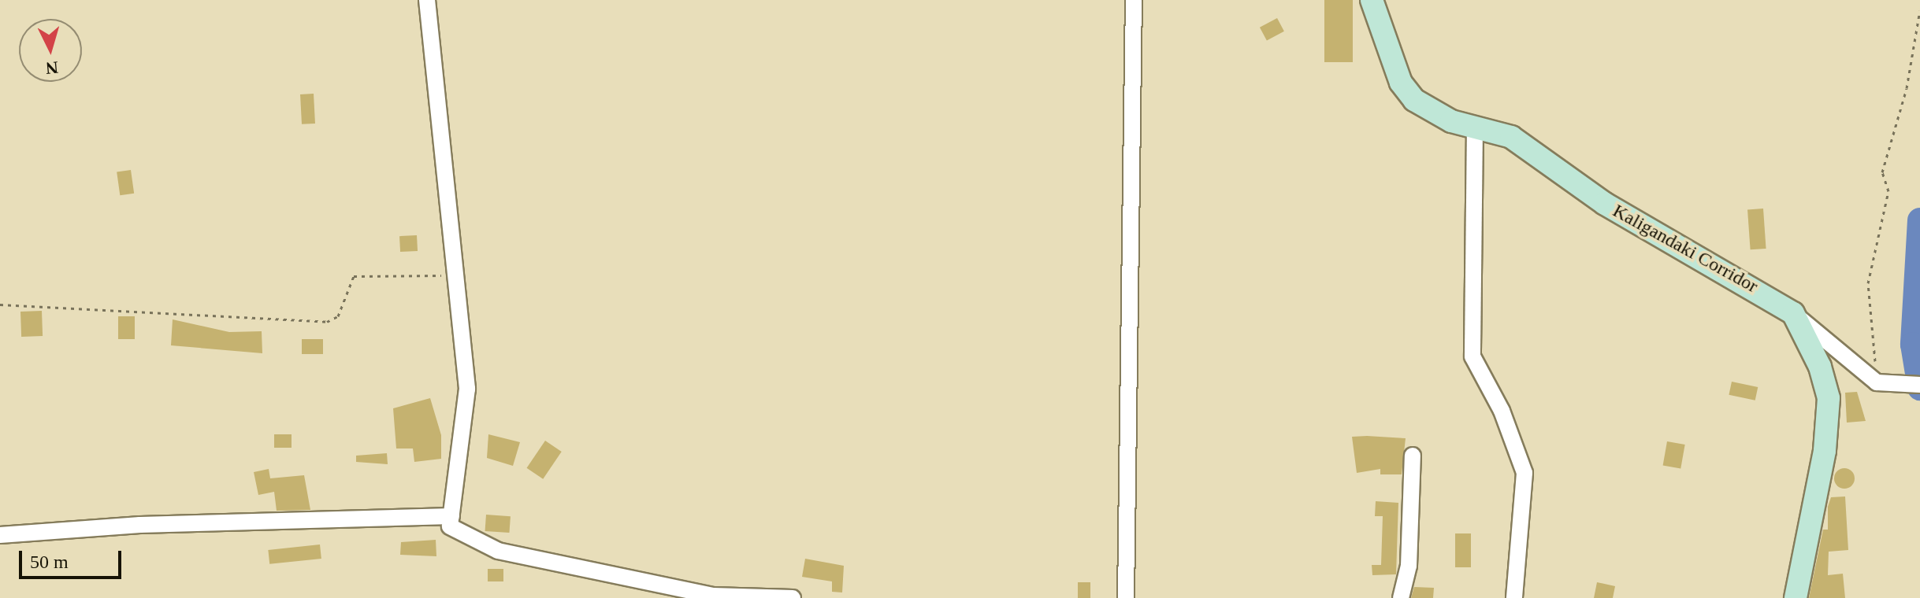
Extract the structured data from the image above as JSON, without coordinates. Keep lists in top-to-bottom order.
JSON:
{
  "streets": {
    "main road": ["Kaligandaki Corridor"]
  },
  "scale_bar": "50 m",
  "north": "bottom"
}
